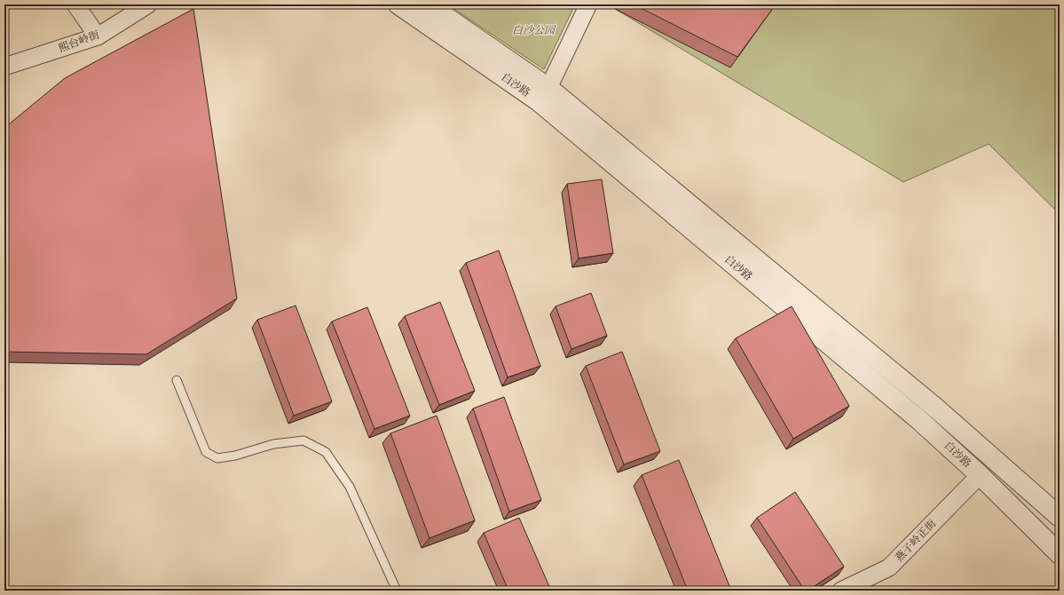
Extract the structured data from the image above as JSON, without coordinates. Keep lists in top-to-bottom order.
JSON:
{
  "streets": {
    "street": ["熙台岭街", "白沙路", "燕子岭正街"]
  },
  "crossings": [
    ["白沙路", "燕子岭正街"]
  ],
  "parks": ["白沙公园"]
}
